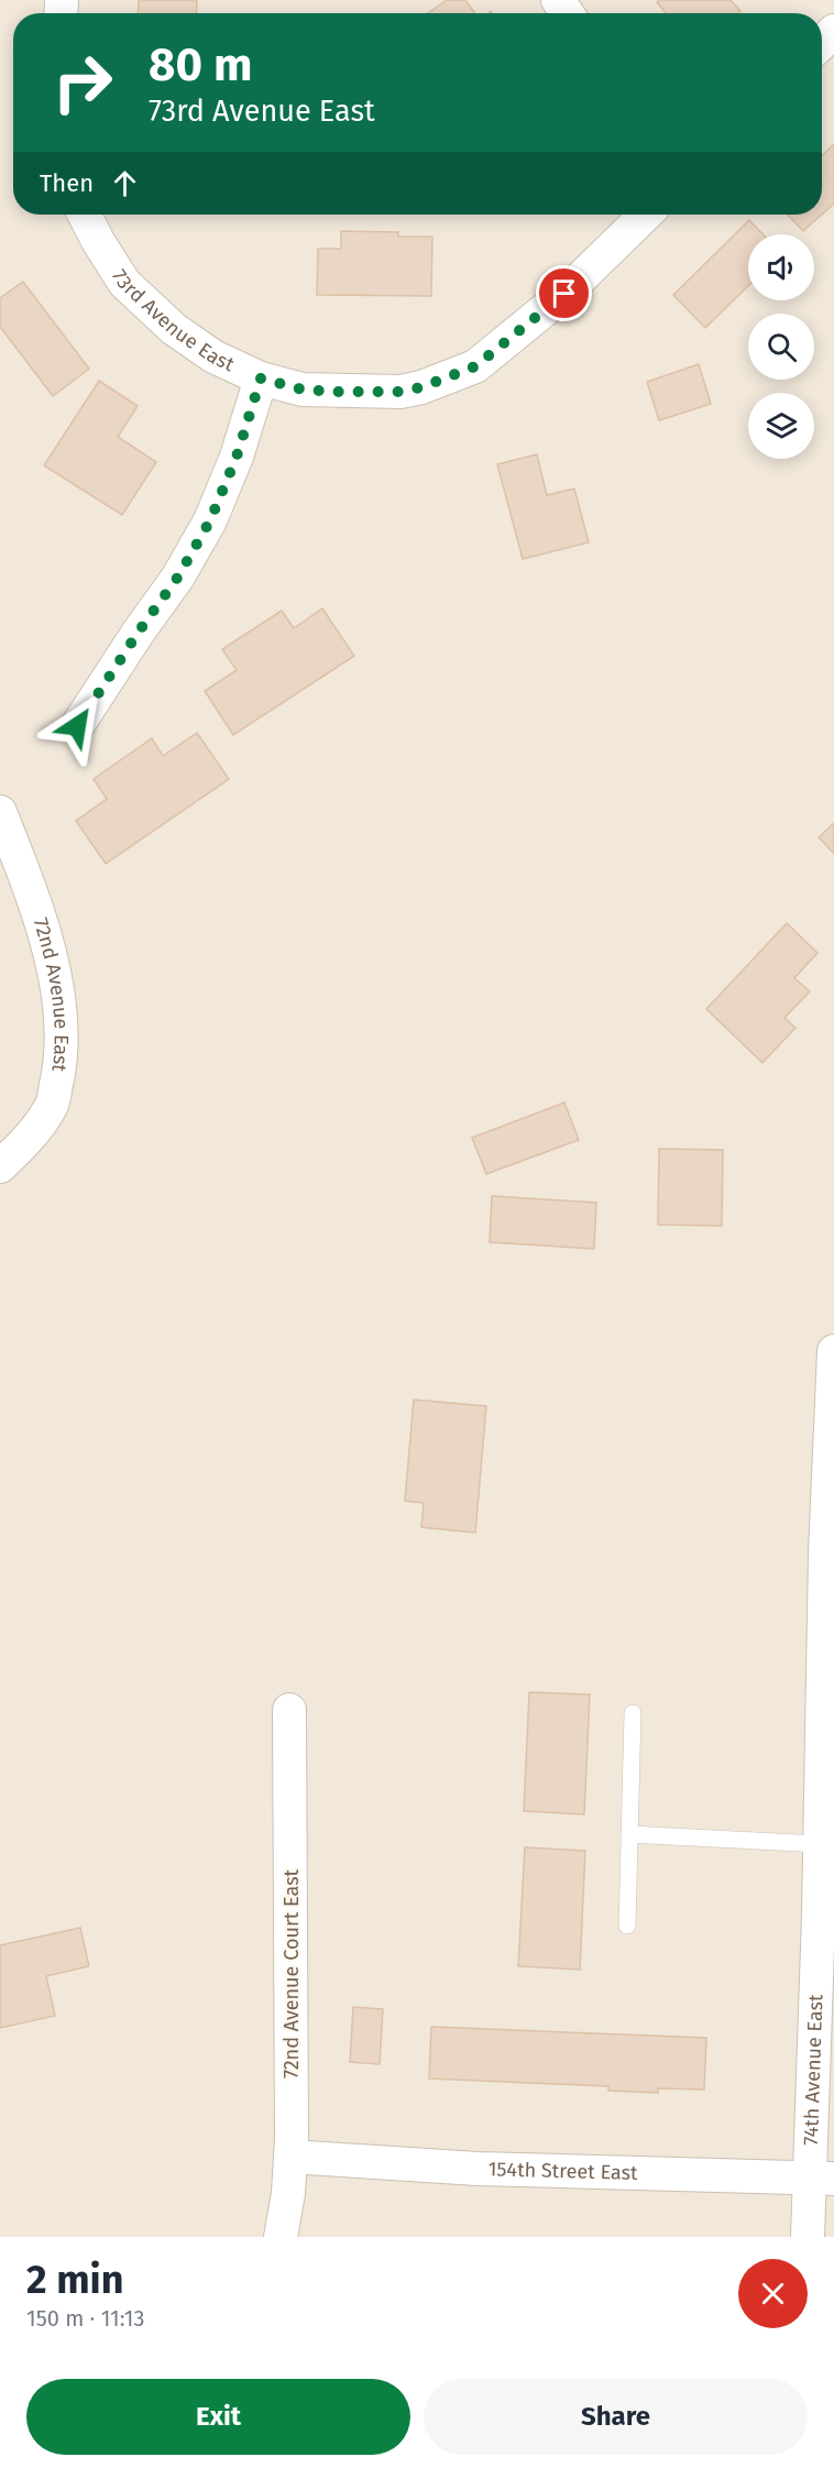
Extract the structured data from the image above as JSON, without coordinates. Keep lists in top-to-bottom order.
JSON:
{
  "streets": {
    "street": [
      "73rd Avenue East",
      "72nd Avenue East",
      "72nd Avenue Court East",
      "74th Avenue East",
      "154th Street East"
    ]
  },
  "crossings": [
    ["72nd Avenue Court East", "154th Street East"],
    ["74th Avenue East", "154th Street East"]
  ],
  "page": {
    "turn": ["80 m", "73rd Avenue East"],
    "then": "Then",
    "heading": ["2 min", "150 m · 11:13"],
    "buttons": ["Exit", "Share"]
  }
}
